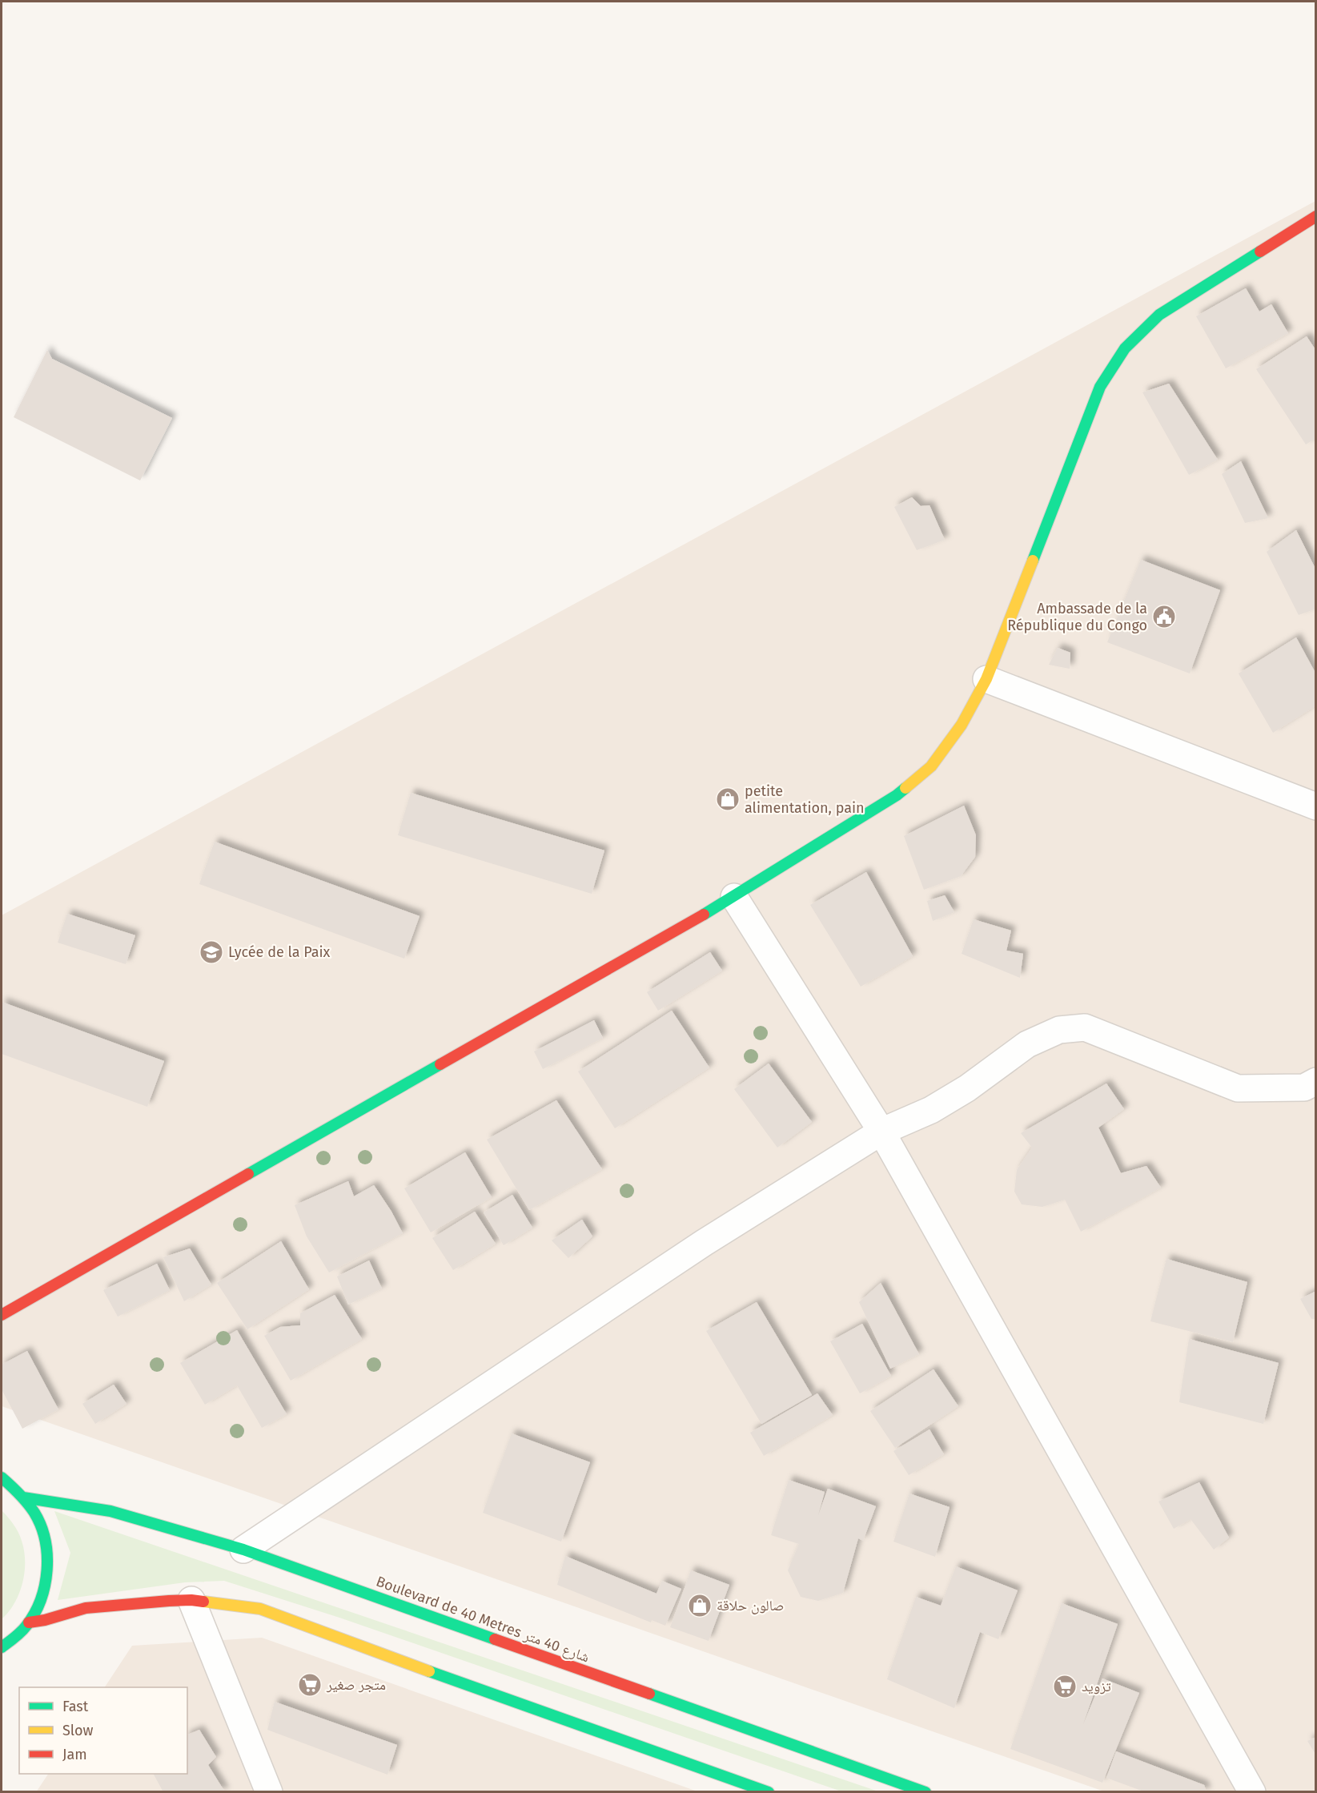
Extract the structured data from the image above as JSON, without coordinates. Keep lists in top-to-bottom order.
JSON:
{
  "streets": {
    "main road": ["Boulevard de 40 Metres شارع 40 متر"]
  },
  "places": {
    "public building": ["Ambassade de la République du Congo"],
    "shop": ["petite alimentation, pain", "صالون حلاقة"],
    "school or university": ["Lycée de la Paix"],
    "supermarket": ["متجر صغير", "تزويد"]
  },
  "legend": ["Fast", "Slow", "Jam"]
}
